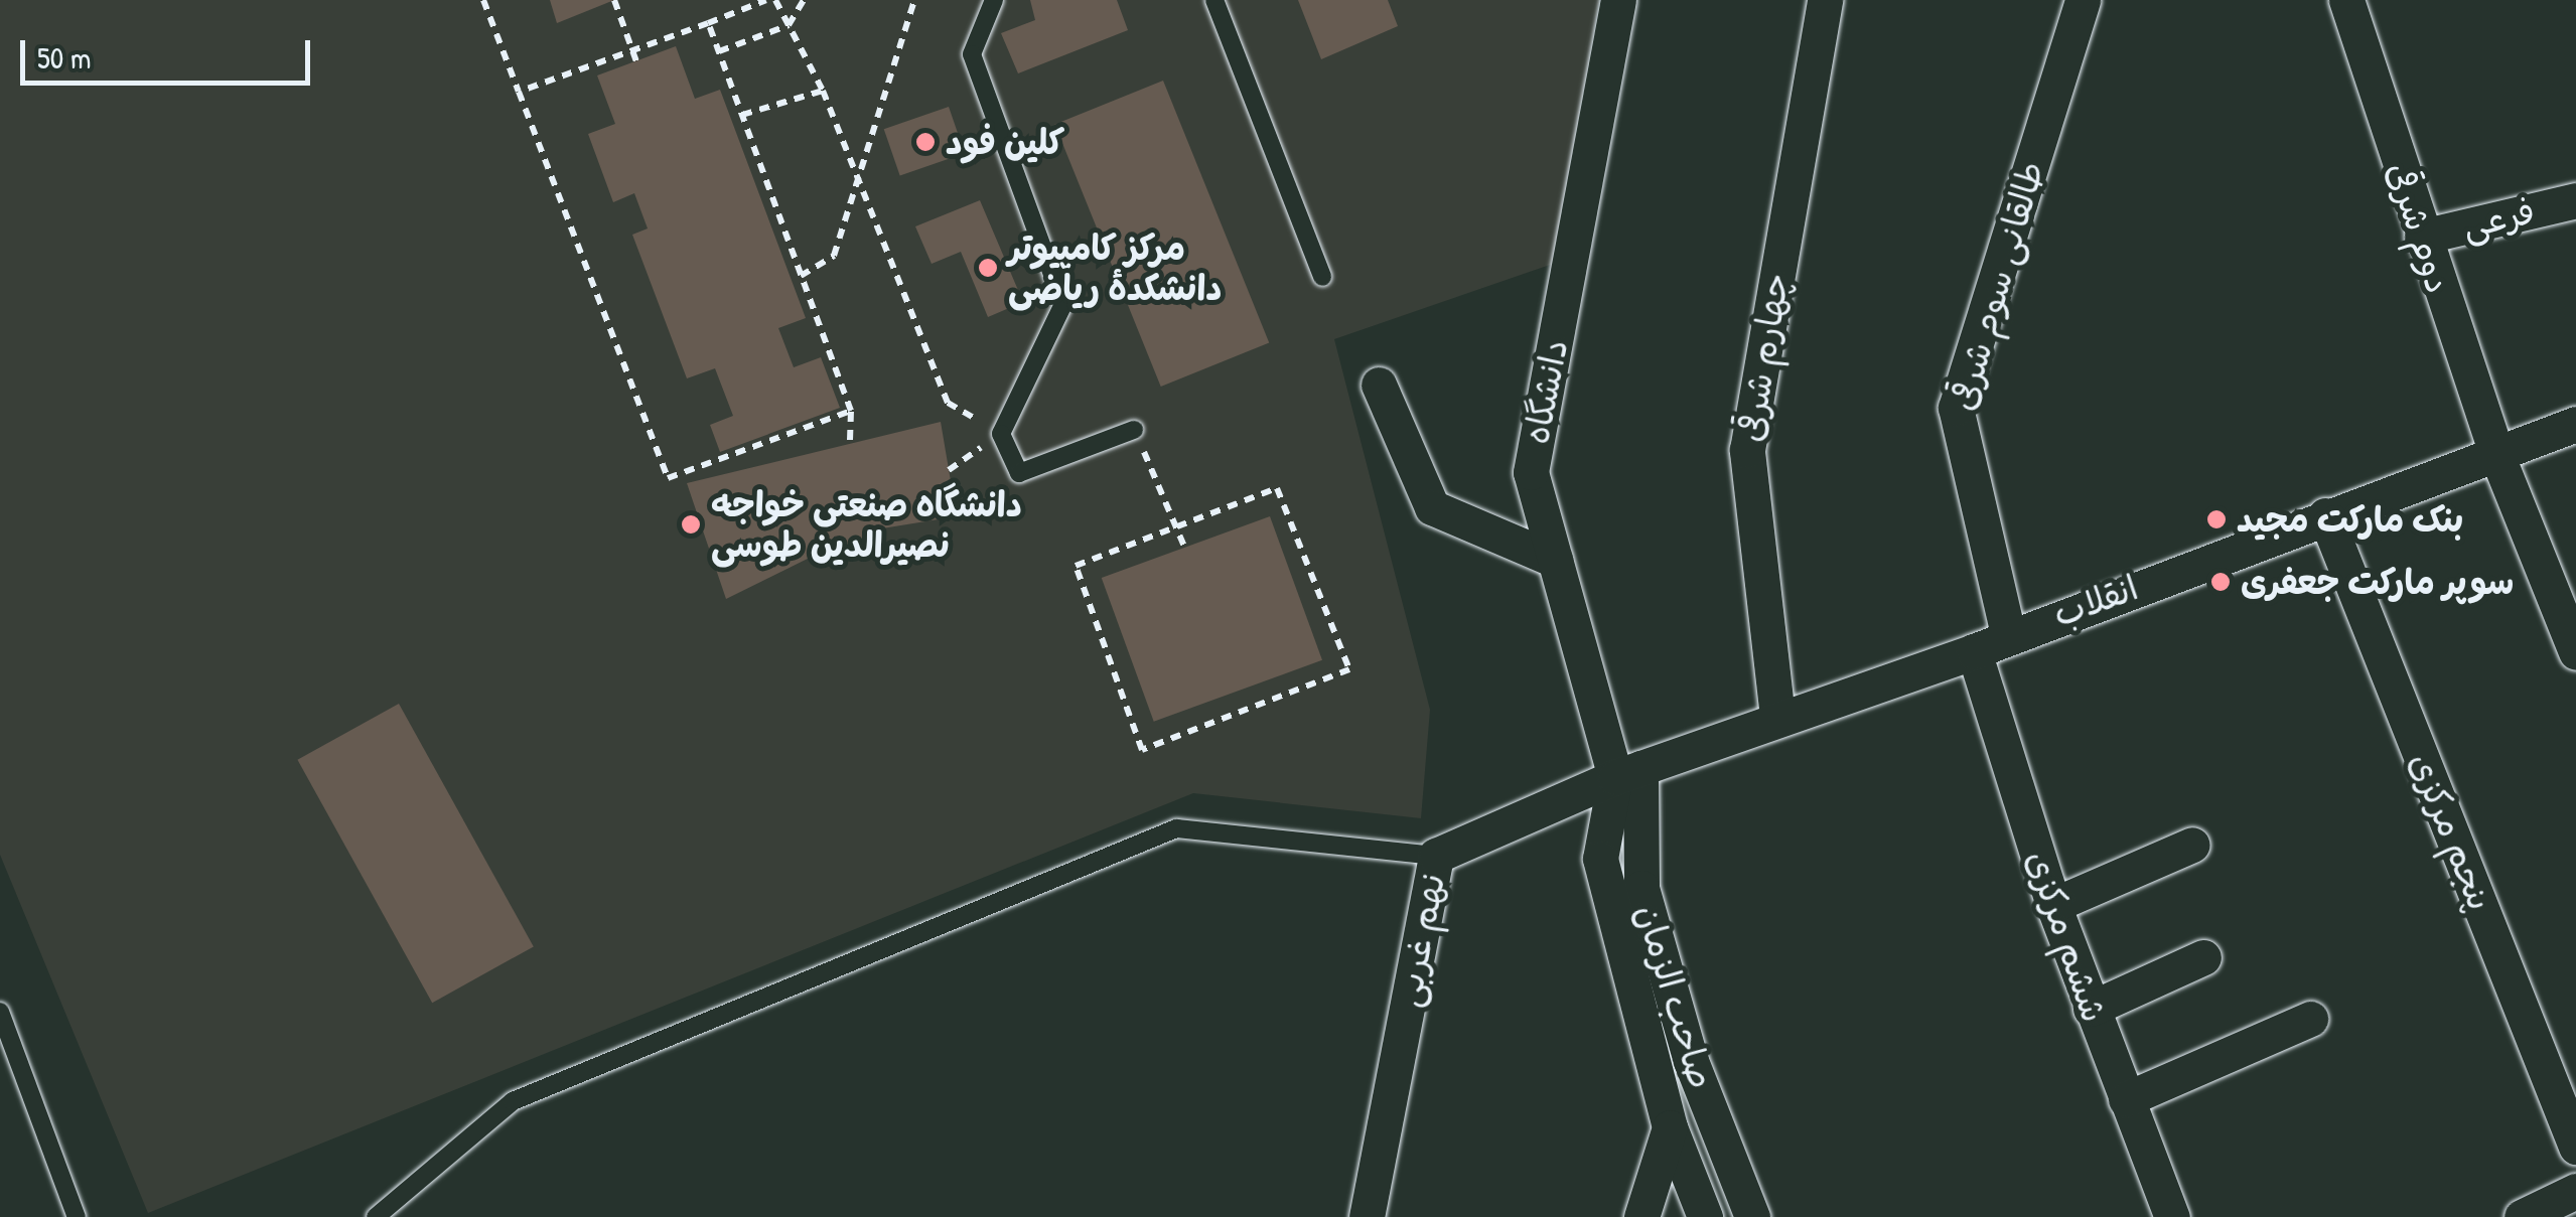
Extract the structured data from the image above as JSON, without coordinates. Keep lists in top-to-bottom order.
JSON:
{
  "streets": {
    "street": [
      "فرعی",
      "دوم شرقی",
      "طالقانی سوم شرقی",
      "چهارم شرقی",
      "دانشگاه",
      "انقلاب",
      "پنجم مرکزی",
      "ششم مرکزی",
      "نهم غربی",
      "صاحب الزمان"
    ]
  },
  "crossings": [
    ["فرعی", "دوم شرقی"],
    ["دوم شرقی", "انقلاب"],
    ["طالقانی سوم شرقی", "انقلاب"],
    ["چهارم شرقی", "انقلاب"],
    ["دانشگاه", "انقلاب"],
    ["دانشگاه", "نهم غربی"],
    ["دانشگاه", "صاحب الزمان"],
    ["انقلاب", "پنجم مرکزی"],
    ["انقلاب", "ششم مرکزی"],
    ["انقلاب", "نهم غربی"],
    ["انقلاب", "صاحب الزمان"],
    ["نهم غربی", "صاحب الزمان"]
  ],
  "places": [
    "کلین فود",
    "مرکز کامپیوتر دانشکدهٔ ریاضی",
    "بنک‌ مارکت مجید",
    "دانشگاه صنعتی خواجه نصیرالدین طوسی",
    "سوپر مارکت جعفری"
  ],
  "scale_bar": "50 m"
}
